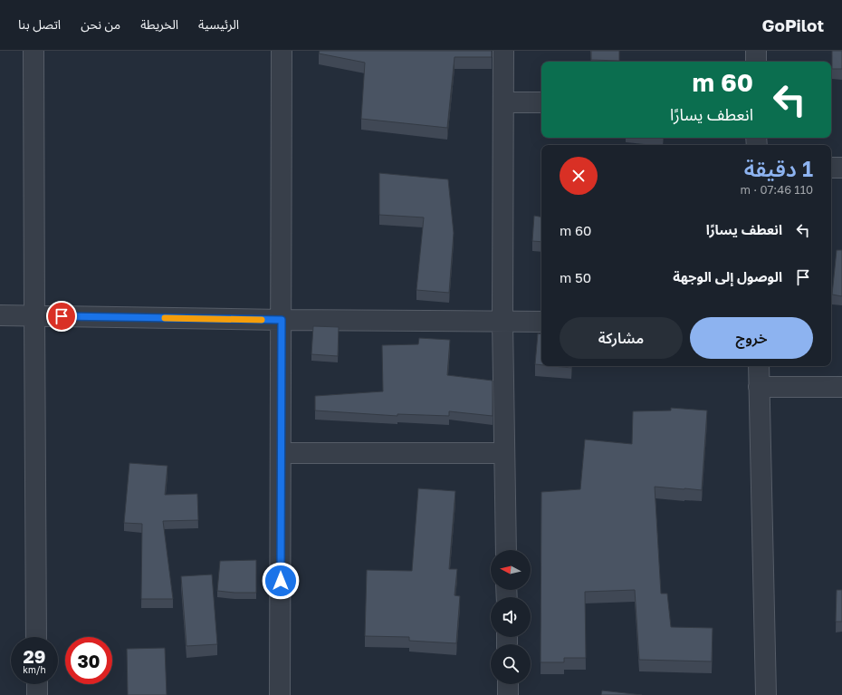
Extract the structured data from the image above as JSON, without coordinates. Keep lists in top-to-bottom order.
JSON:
{
  "north": "left",
  "page": {
    "header": "GoPilot",
    "nav": [
      "الرئيسية",
      "الخريطة",
      "من نحن",
      "اتصل بنا"
    ],
    "turn": ["60 m", "انعطف يسارًا"],
    "heading": ["1 دقيقة", "110 m · 07:46"],
    "list": [
      {
        "name": "انعطف يسارًا",
        "value": "60 m"
      },
      {
        "name": "الوصول إلى الوجهة",
        "value": "50 m"
      }
    ],
    "buttons": ["خروج", "مشاركة"],
    "speed": "29 km/h",
    "limit": "30"
  }
}
